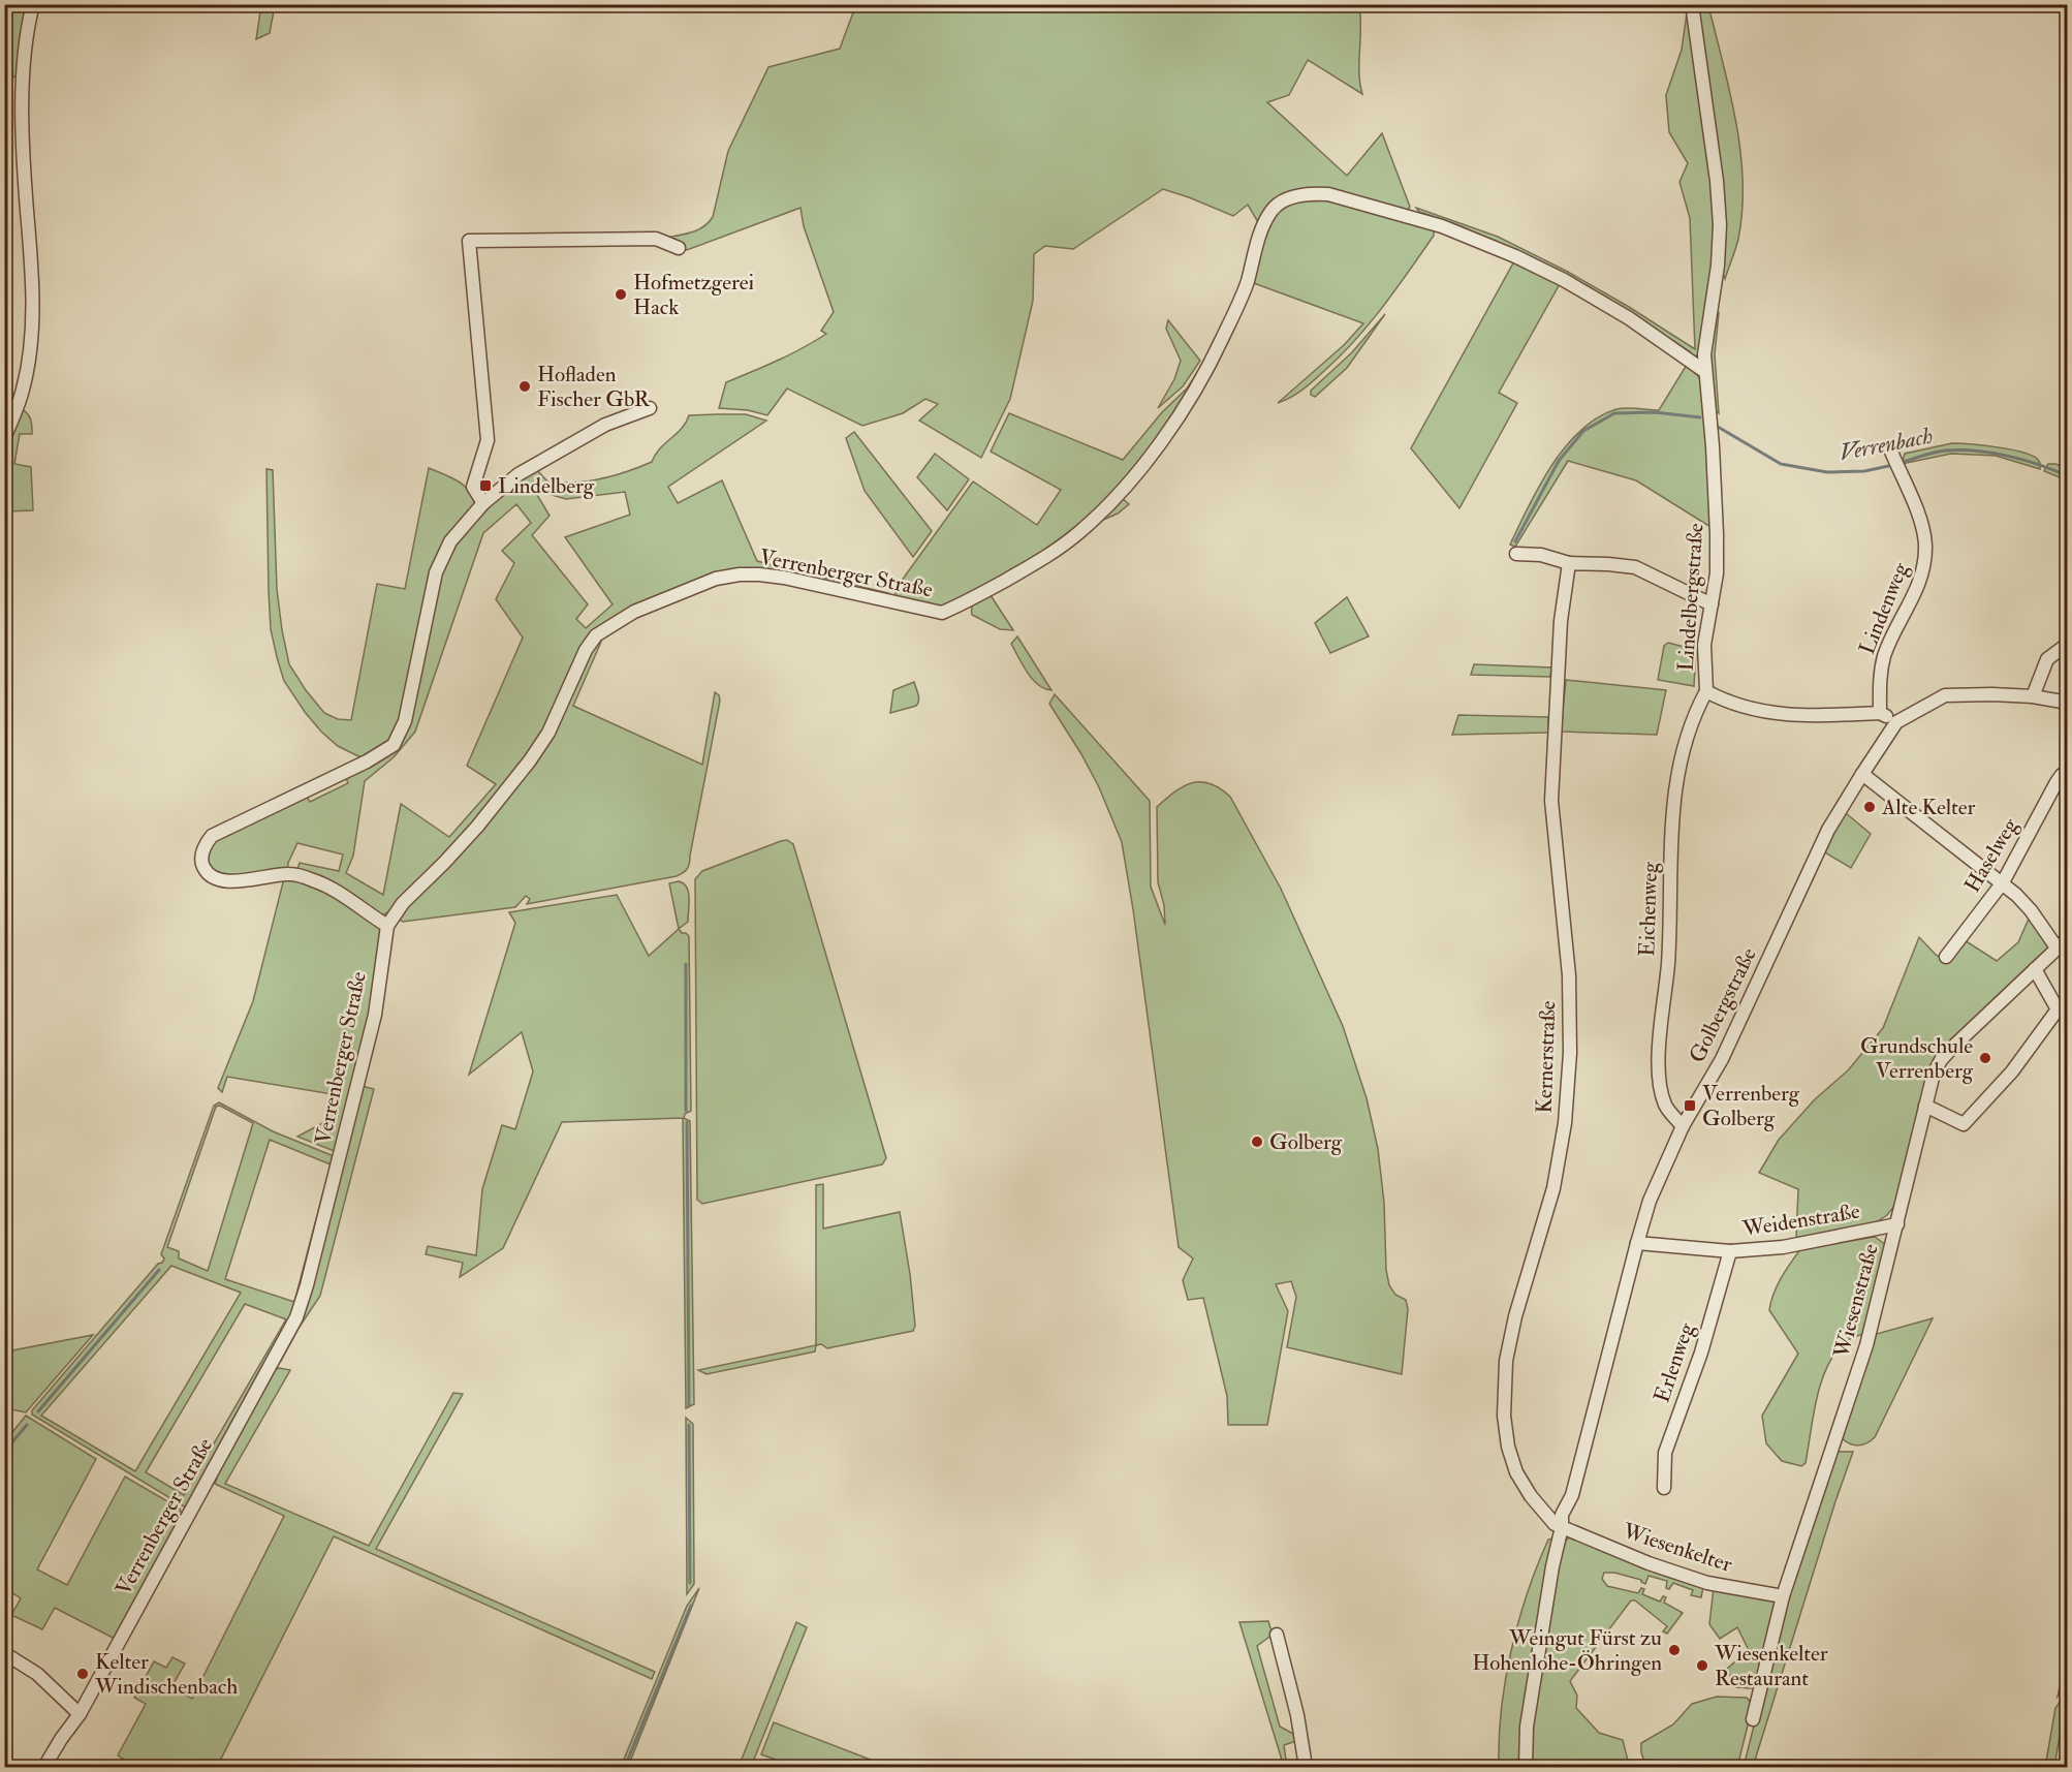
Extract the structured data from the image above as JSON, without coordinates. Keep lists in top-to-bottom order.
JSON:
{
  "streets": {
    "street": [
      "Verrenberger Straße",
      "Lindelbergstraße",
      "Lindenweg",
      "Haselweg",
      "Eichenweg",
      "Golbergstraße",
      "Kernerstraße",
      "Weidenstraße",
      "Wiesenstraße",
      "Erlenweg",
      "Wiesenkelter"
    ]
  },
  "crossings": [
    ["Verrenberger Straße", "Lindelbergstraße"],
    ["Lindelbergstraße", "Lindenweg"],
    ["Lindelbergstraße", "Eichenweg"],
    ["Eichenweg", "Golbergstraße"],
    ["Golbergstraße", "Kernerstraße"],
    ["Golbergstraße", "Weidenstraße"],
    ["Golbergstraße", "Wiesenkelter"],
    ["Kernerstraße", "Wiesenkelter"],
    ["Weidenstraße", "Wiesenstraße"],
    ["Weidenstraße", "Erlenweg"],
    ["Wiesenstraße", "Wiesenkelter"]
  ],
  "water": ["Verrenbach"],
  "places": {
    "other": [
      "Hofmetzgerei Hack",
      "Hofladen Fischer GbR",
      "Alte Kelter",
      "Grundschule Verrenberg",
      "Golberg",
      "Weingut Fürst zu Hohenlohe-Öhringen",
      "Wiesenkelter Restaurant",
      "Kelter Windischenbach"
    ],
    "transit": ["Lindelberg", "Verrenberg Golberg"]
  }
}
